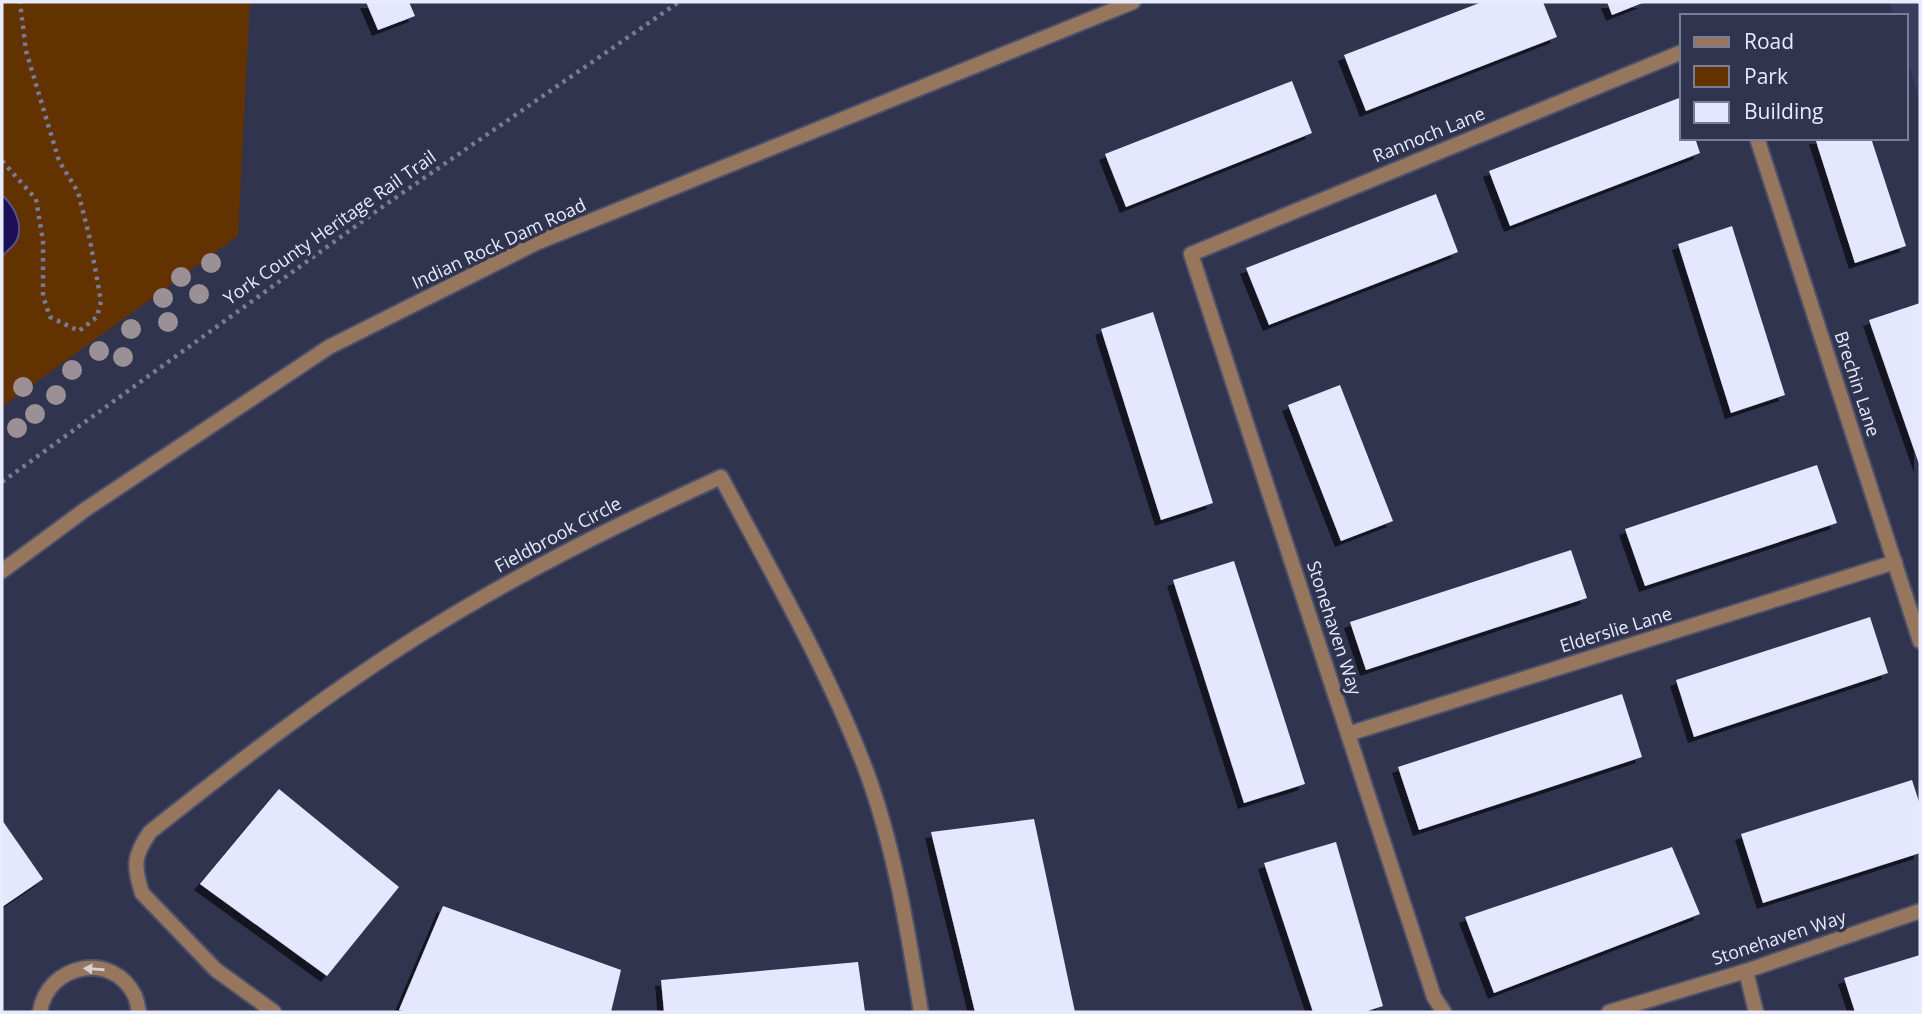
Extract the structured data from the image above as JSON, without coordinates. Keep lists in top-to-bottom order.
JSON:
{
  "streets": {
    "street": [
      "Rannoch Lane",
      "Indian Rock Dam Road",
      "Brechin Lane",
      "Fieldbrook Circle",
      "Stonehaven Way",
      "Elderslie Lane"
    ],
    "path": ["York County Heritage Rail Trail"]
  },
  "crossings": [
    ["Rannoch Lane", "Stonehaven Way"],
    ["Brechin Lane", "Elderslie Lane"],
    ["Stonehaven Way", "Elderslie Lane"]
  ],
  "legend": ["Road", "Park", "Building"]
}
